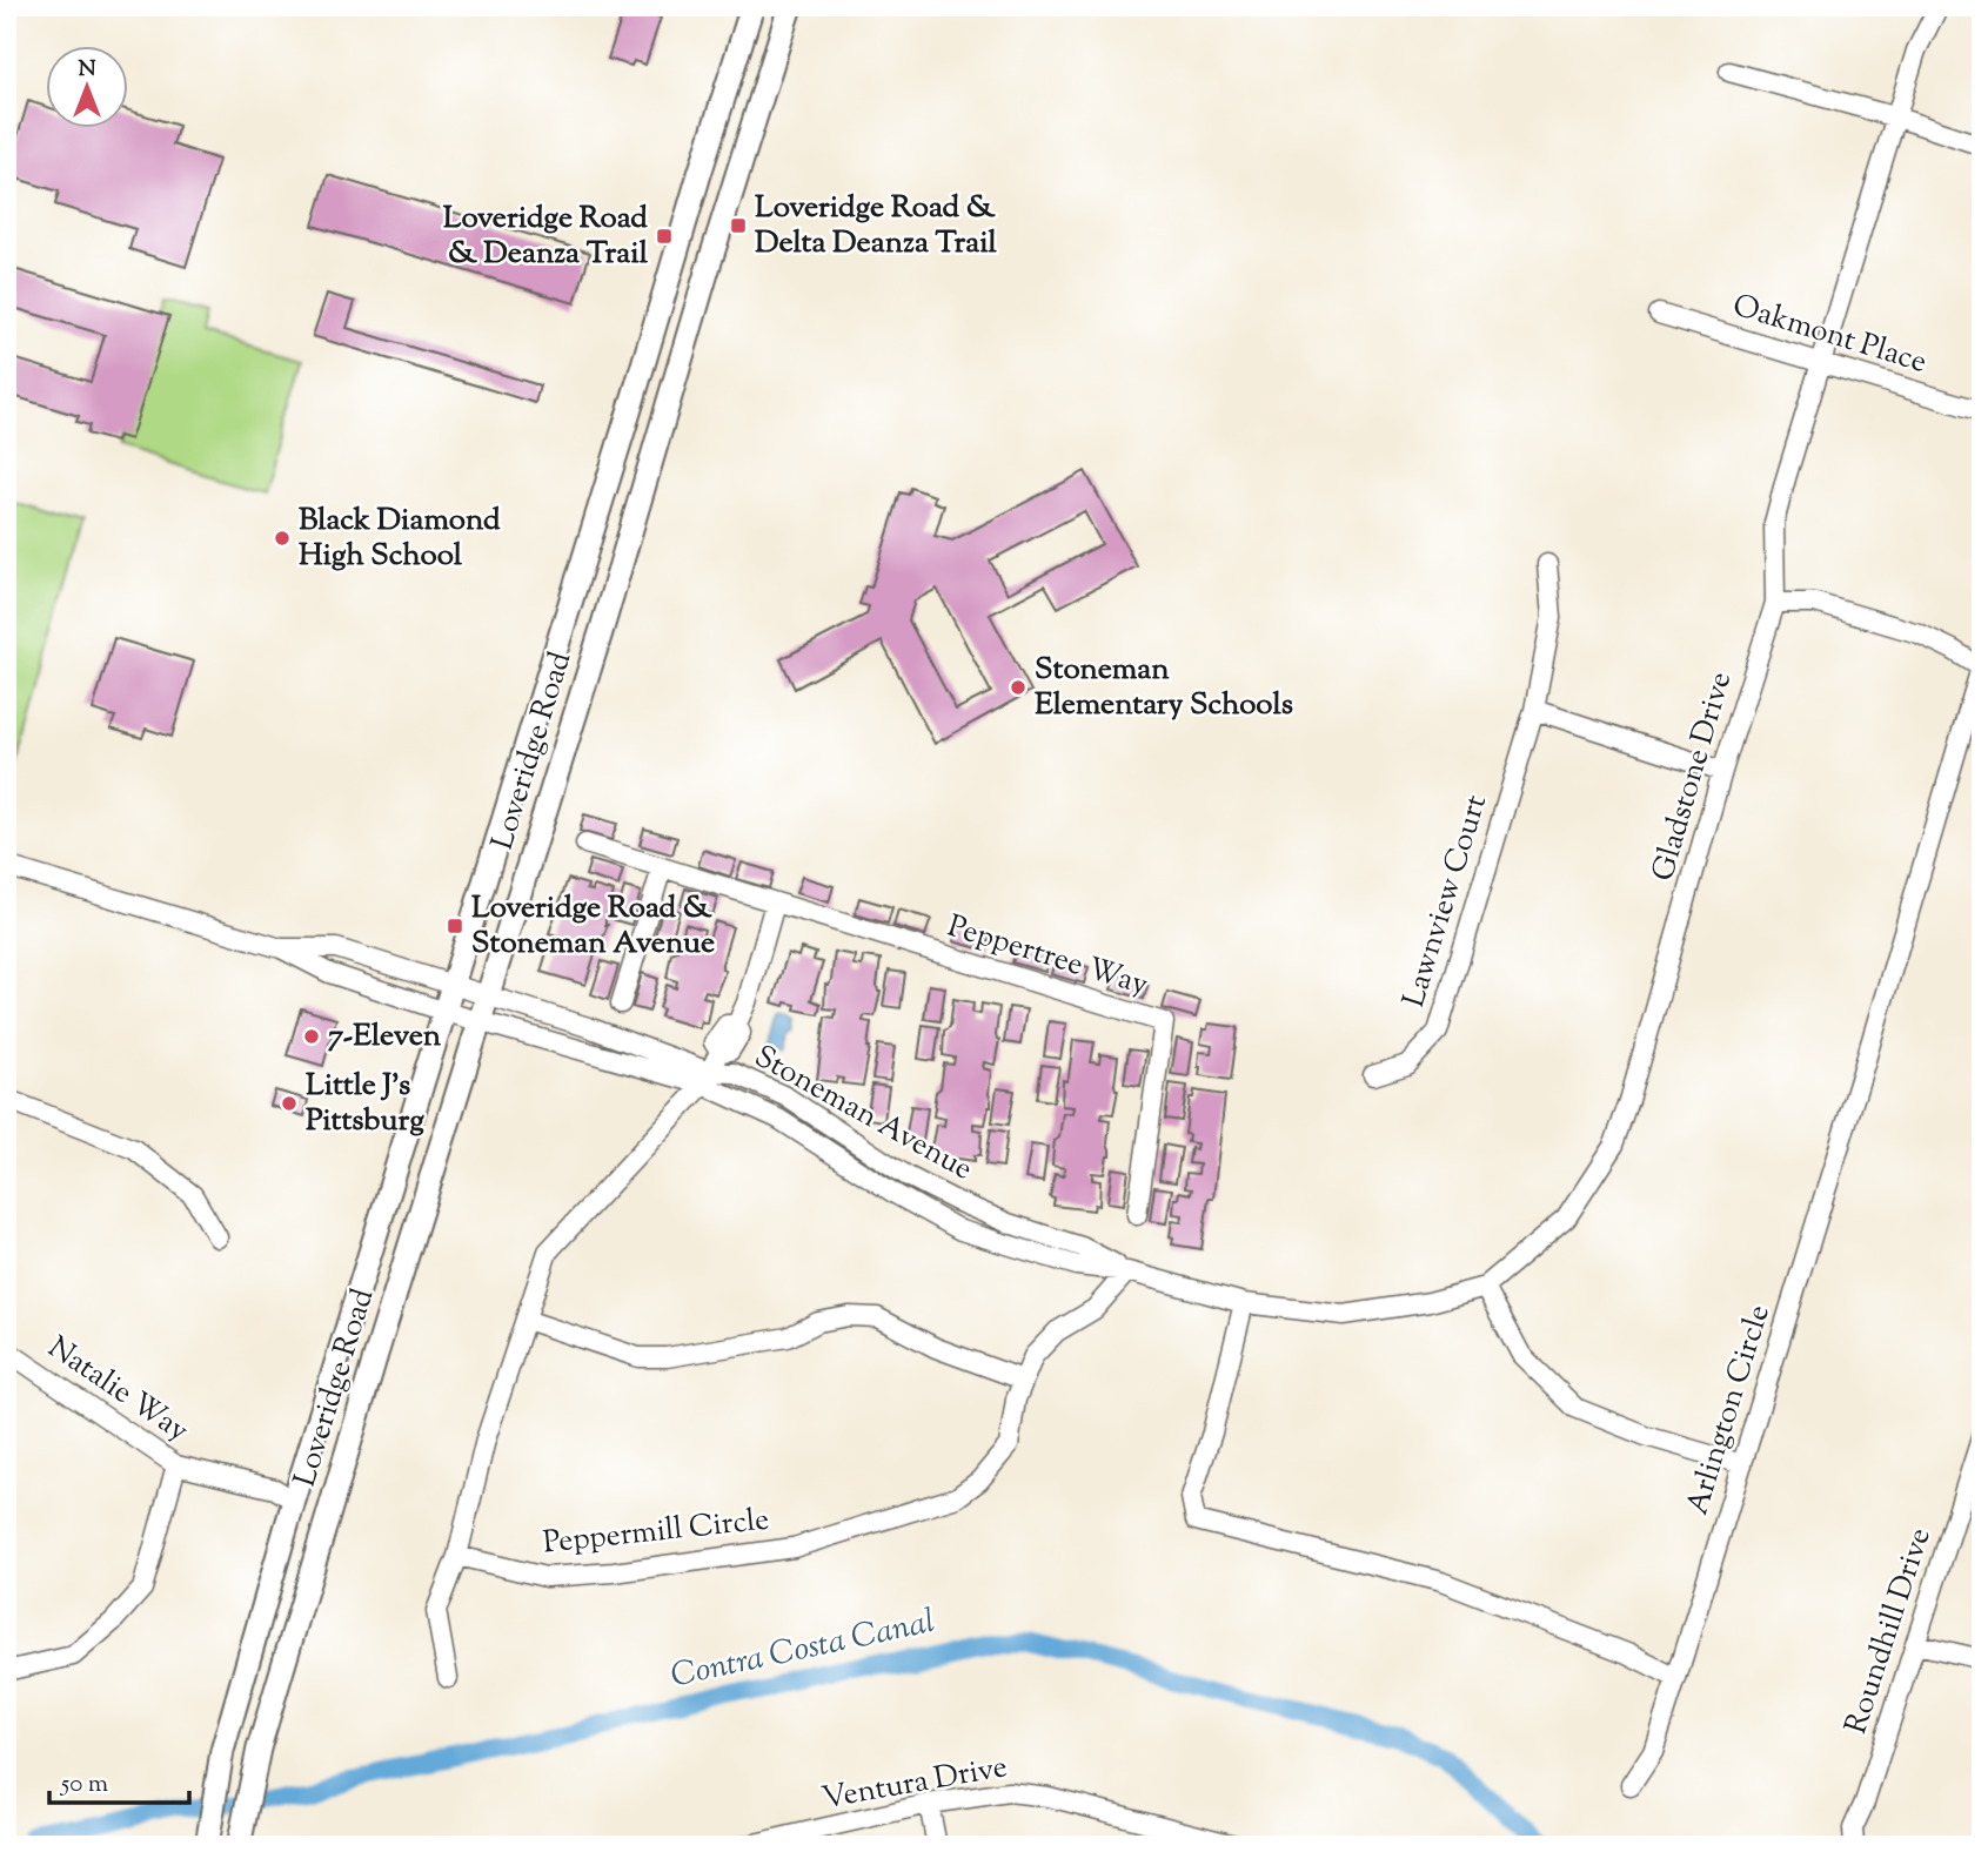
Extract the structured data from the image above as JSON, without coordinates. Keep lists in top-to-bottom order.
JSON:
{
  "streets": {
    "main road": ["Loveridge Road"],
    "street": [
      "Oakmont Place",
      "Gladstone Drive",
      "Lawnview Court",
      "Peppertree Way",
      "Stoneman Avenue",
      "Natalie Way",
      "Arlington Circle",
      "Peppermill Circle",
      "Roundhill Drive",
      "Ventura Drive"
    ]
  },
  "crossings": [
    ["Oakmont Place", "Gladstone Drive"],
    ["Loveridge Road", "Stoneman Avenue"],
    ["Loveridge Road", "Natalie Way"],
    ["Gladstone Drive", "Stoneman Avenue"],
    ["Gladstone Drive", "Arlington Circle"],
    ["Stoneman Avenue", "Peppermill Circle"]
  ],
  "water": ["Contra Costa Canal"],
  "places": {
    "transit": ["Loveridge Road & Delta Deanza Trail", "Loveridge Road & Deanza Trail", "Loveridge Road & Stoneman Avenue"],
    "other": [
      "Black Diamond High School",
      "Stoneman Elementary Schools",
      "7-Eleven",
      "Little J's Pittsburg"
    ]
  },
  "scale_bar": "50 m",
  "north": "top"
}
